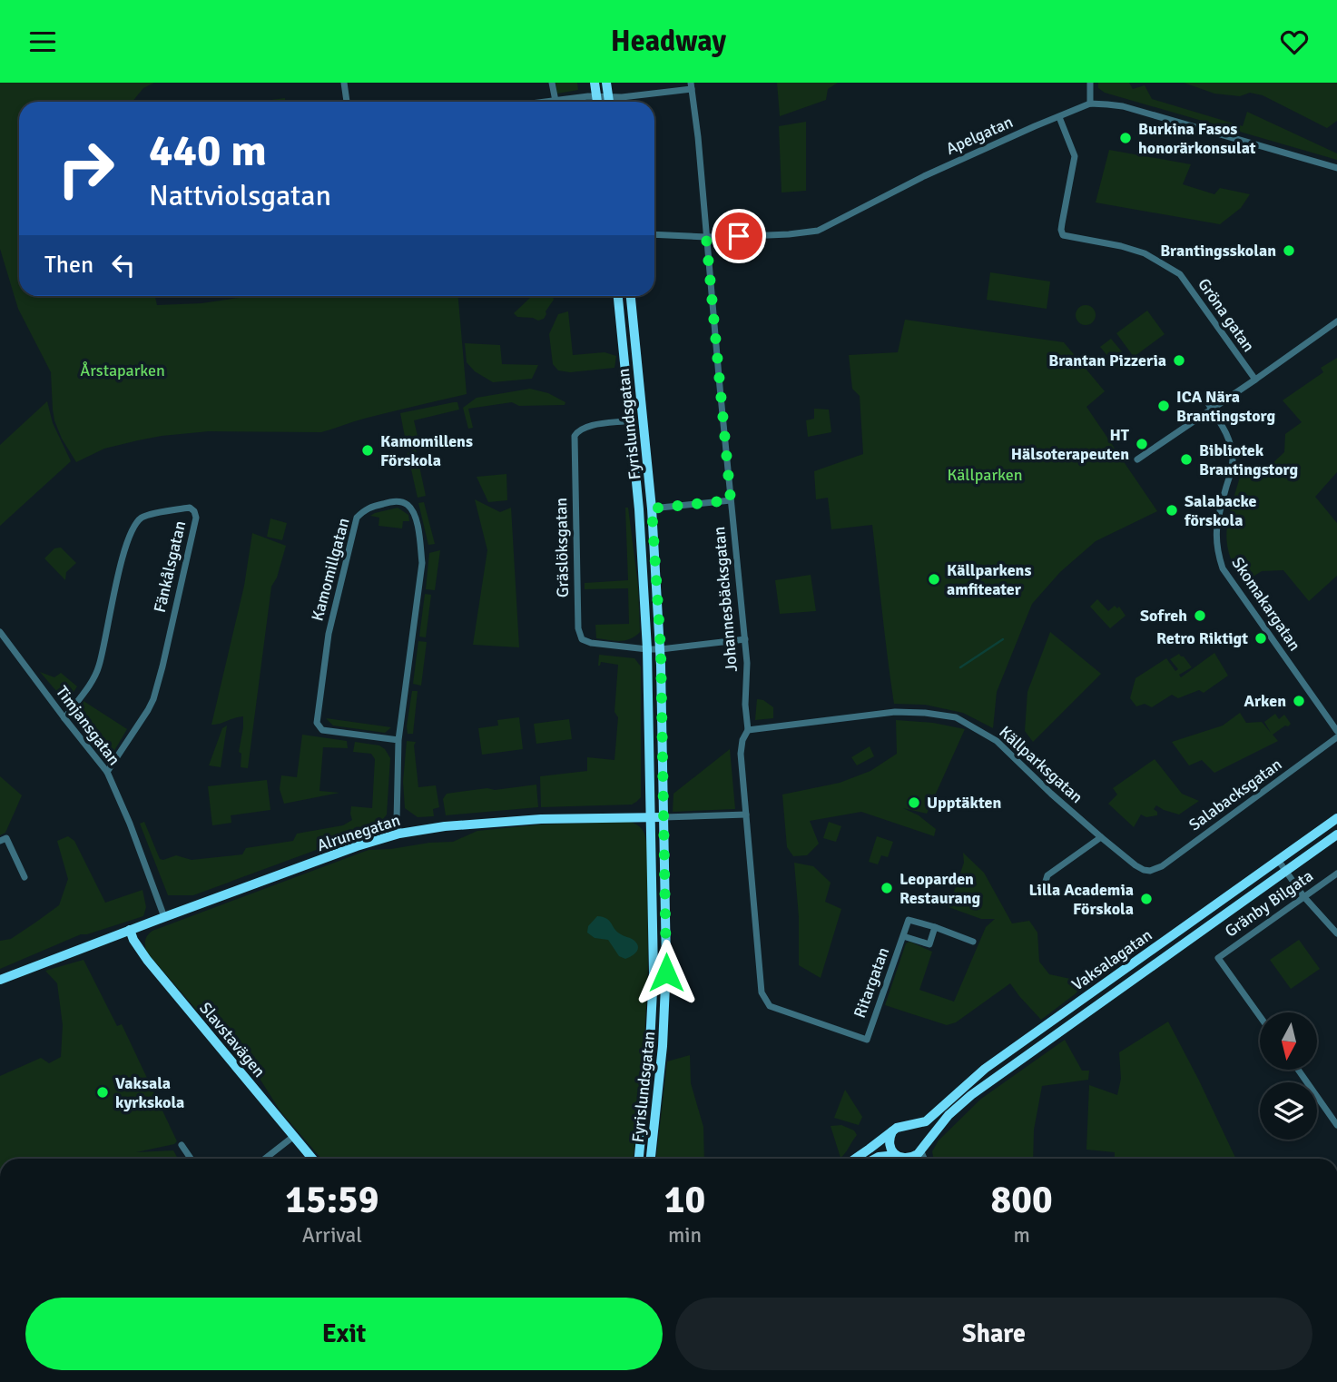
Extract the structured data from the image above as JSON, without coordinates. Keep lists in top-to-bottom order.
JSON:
{
  "streets": {
    "main road": [
      "Fyrislundsgatan",
      "Alrunegatan",
      "Vaksalagatan",
      "Slavstavägen"
    ],
    "street": [
      "Apelgatan",
      "Gröna gatan",
      "Gräslöksgatan",
      "Fänkålsgatan",
      "Kamomillgatan",
      "Johannesbäcksgatan",
      "Skomakargatan",
      "Timjansgatan",
      "Källparksgatan",
      "Salabacksgatan",
      "Gränby Bilgata",
      "Ritargatan"
    ]
  },
  "crossings": [
    ["Apelgatan", "Gröna gatan"],
    ["Apelgatan", "Johannesbäcksgatan"],
    ["Fyrislundsgatan", "Gräslöksgatan"],
    ["Fyrislundsgatan", "Alrunegatan"],
    ["Gräslöksgatan", "Johannesbäcksgatan"],
    ["Fänkålsgatan", "Timjansgatan"],
    ["Kamomillgatan", "Alrunegatan"],
    ["Johannesbäcksgatan", "Källparksgatan"],
    ["Johannesbäcksgatan", "Alrunegatan"],
    ["Johannesbäcksgatan", "Ritargatan"],
    ["Timjansgatan", "Alrunegatan"],
    ["Källparksgatan", "Salabacksgatan"],
    ["Alrunegatan", "Slavstavägen"]
  ],
  "parks": ["Årstaparken", "Källparken"],
  "places": [
    "Burkina Fasos honorärkonsulat",
    "Brantingsskolan",
    "Brantan Pizzeria",
    "ICA Nära Brantingstorg",
    "HT Hälsoterapeuten",
    "Kamomillens Förskola",
    "Bibliotek Brantingstorg",
    "Salabacke förskola",
    "Källparkens amfiteater",
    "Sofreh",
    "Retro Riktigt",
    "Arken",
    "Upptäkten",
    "Leoparden Restaurang",
    "Lilla Academia Förskola",
    "Vaksala kyrkskola"
  ],
  "north": "bottom",
  "page": {
    "header": "Headway",
    "turn": ["440 m", "Nattviolsgatan"],
    "then": "Then",
    "eta": [
      "15:59",
      "Arrival",
      "10",
      "min",
      "800",
      "m"
    ],
    "buttons": ["Exit", "Share"]
  }
}
